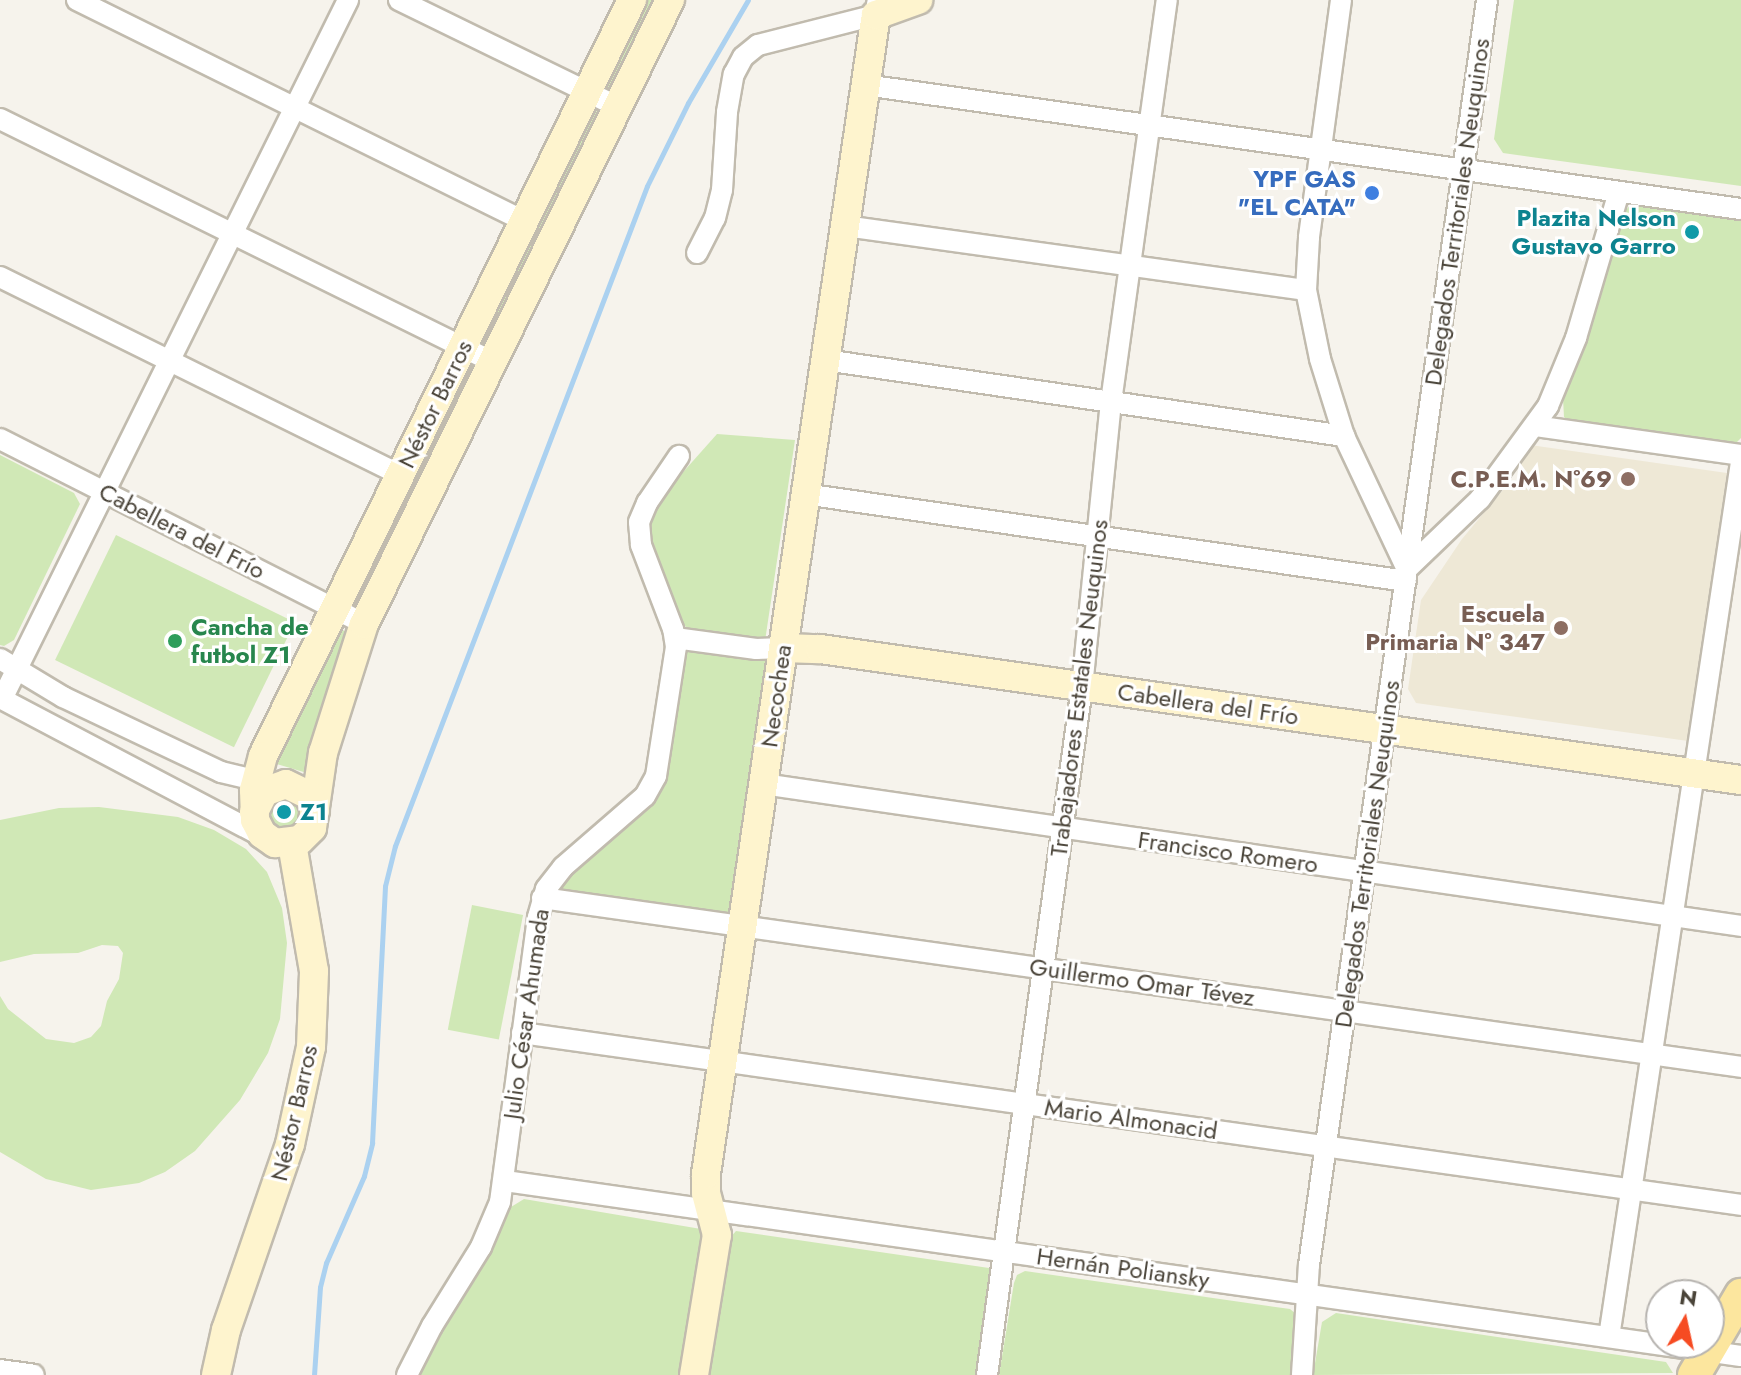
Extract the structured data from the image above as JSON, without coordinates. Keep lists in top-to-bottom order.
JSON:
{
  "streets": {
    "street": [
      "Delegados Territoriales Neuquinos",
      "Néstor Barros",
      "Cabellera del Frío",
      "Trabajadores Estatales Neuquinos",
      "Necochea",
      "Francisco Romero",
      "Guillermo Omar Tévez",
      "Julio César Ahumada",
      "Mario Almonacid",
      "Hernán Poliansky"
    ]
  },
  "crossings": [
    ["Delegados Territoriales Neuquinos", "Cabellera del Frío"],
    ["Delegados Territoriales Neuquinos", "Francisco Romero"],
    ["Delegados Territoriales Neuquinos", "Guillermo Omar Tévez"],
    ["Delegados Territoriales Neuquinos", "Mario Almonacid"],
    ["Delegados Territoriales Neuquinos", "Hernán Poliansky"],
    ["Néstor Barros", "Cabellera del Frío"],
    ["Cabellera del Frío", "Trabajadores Estatales Neuquinos"],
    ["Cabellera del Frío", "Necochea"],
    ["Cabellera del Frío", "Julio César Ahumada"],
    ["Trabajadores Estatales Neuquinos", "Francisco Romero"],
    ["Trabajadores Estatales Neuquinos", "Guillermo Omar Tévez"],
    ["Trabajadores Estatales Neuquinos", "Mario Almonacid"],
    ["Trabajadores Estatales Neuquinos", "Hernán Poliansky"],
    ["Necochea", "Francisco Romero"],
    ["Necochea", "Guillermo Omar Tévez"],
    ["Necochea", "Mario Almonacid"],
    ["Necochea", "Hernán Poliansky"],
    ["Guillermo Omar Tévez", "Julio César Ahumada"],
    ["Julio César Ahumada", "Mario Almonacid"],
    ["Julio César Ahumada", "Hernán Poliansky"]
  ],
  "places": [
    "YPF GAS \"EL CATA\"",
    "Plazita Nelson Gustavo Garro",
    "C.P.E.M. Nº69",
    "Escuela Primaria N° 347",
    "Cancha de futbol Z1",
    "Z1"
  ],
  "north": "top"
}
